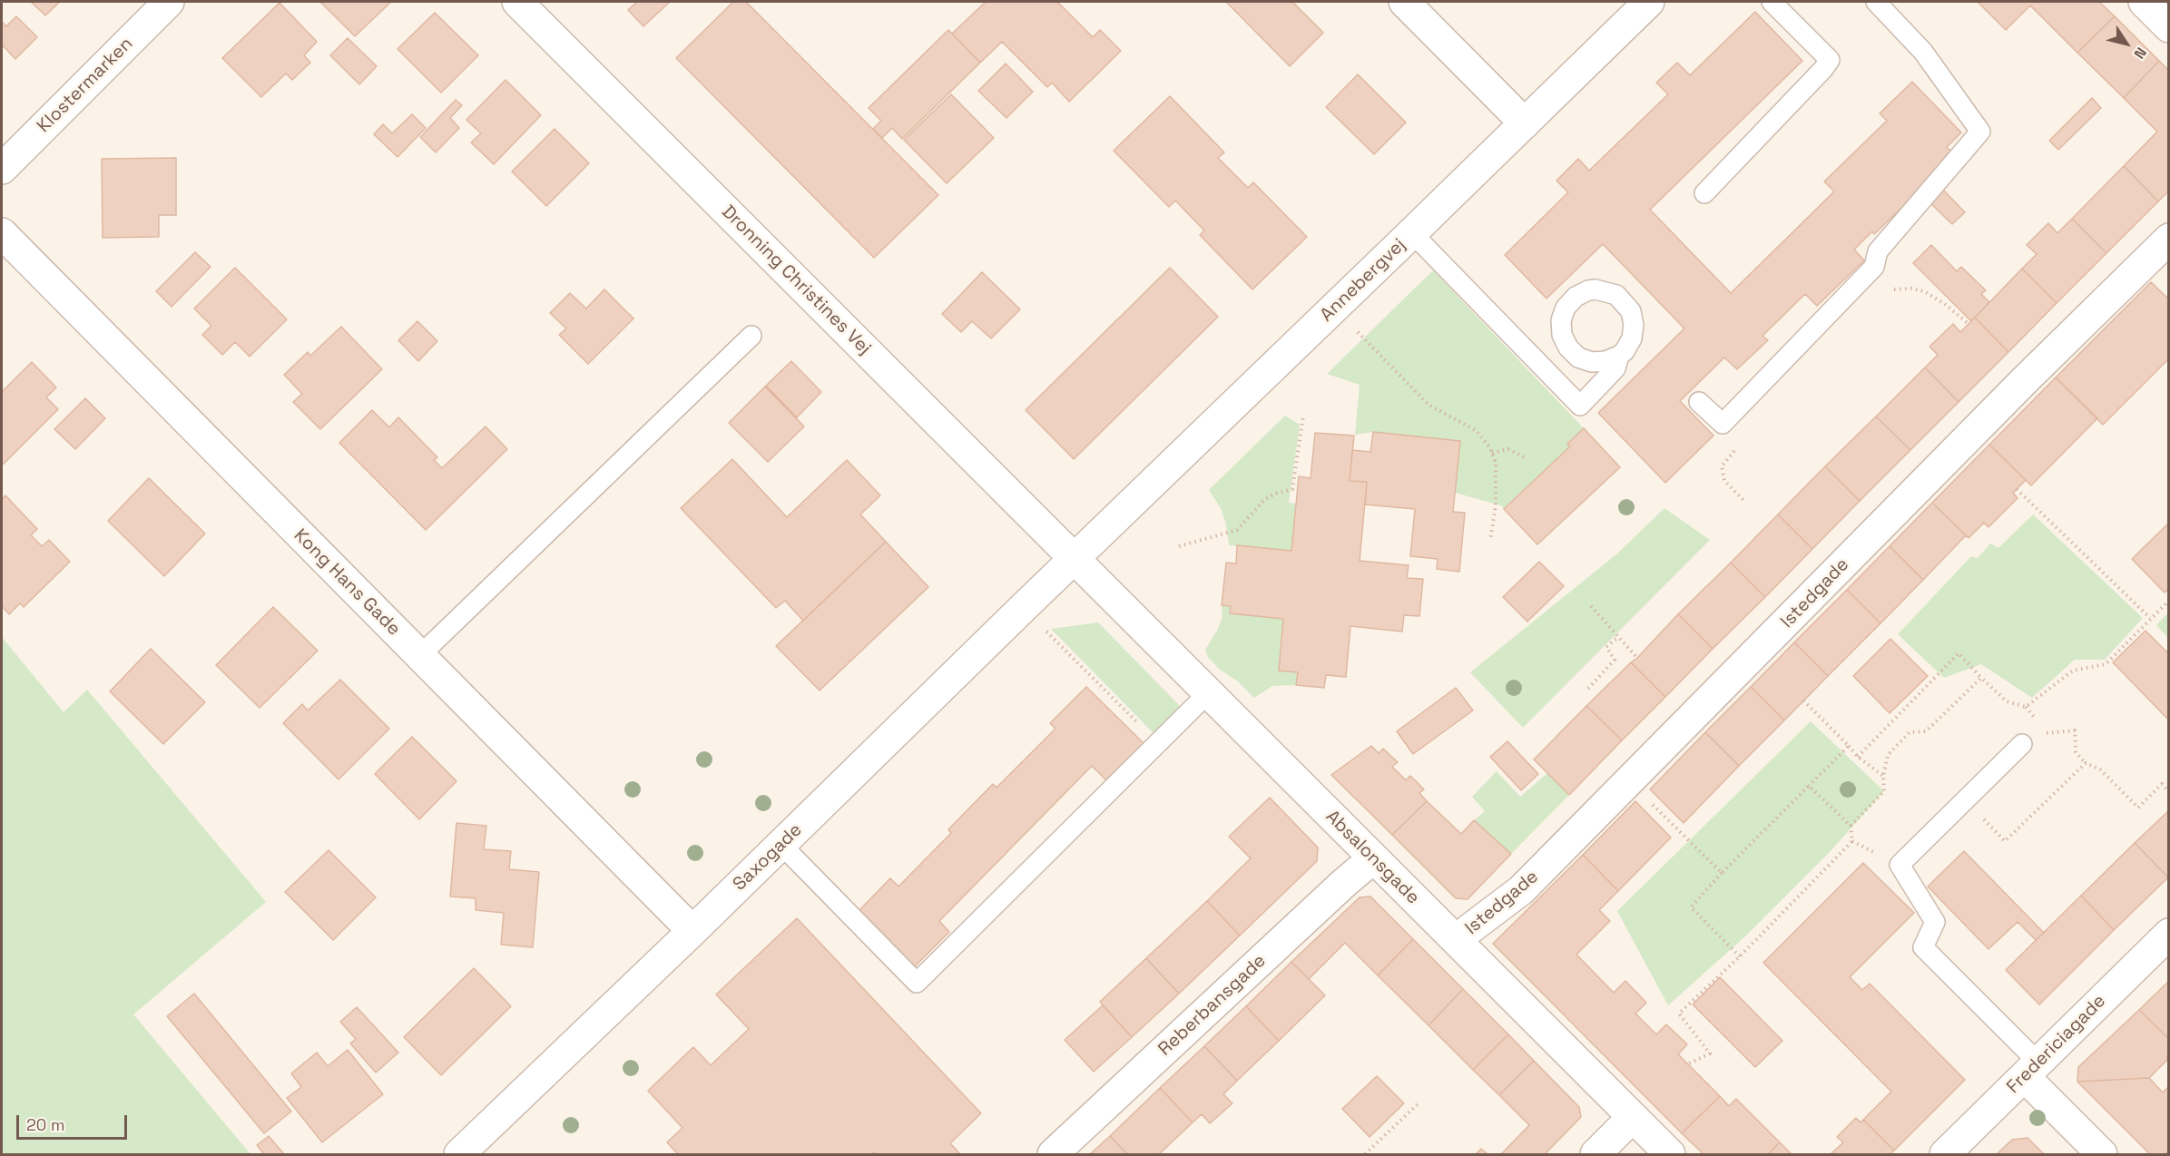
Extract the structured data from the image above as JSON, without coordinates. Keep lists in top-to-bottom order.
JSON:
{
  "streets": {
    "street": [
      "Klostermarken",
      "Dronning Christines Vej",
      "Annebergvej",
      "Kong Hans Gade",
      "Istedgade",
      "Saxogade",
      "Absalonsgade",
      "Reberbansgade",
      "Fredericiagade"
    ]
  },
  "crossings": [
    ["Dronning Christines Vej", "Annebergvej"],
    ["Dronning Christines Vej", "Saxogade"],
    ["Dronning Christines Vej", "Absalonsgade"],
    ["Annebergvej", "Saxogade"],
    ["Annebergvej", "Absalonsgade"],
    ["Kong Hans Gade", "Saxogade"],
    ["Istedgade", "Absalonsgade"],
    ["Saxogade", "Absalonsgade"],
    ["Absalonsgade", "Reberbansgade"]
  ],
  "scale_bar": "20 m",
  "north": "bottom right"
}
